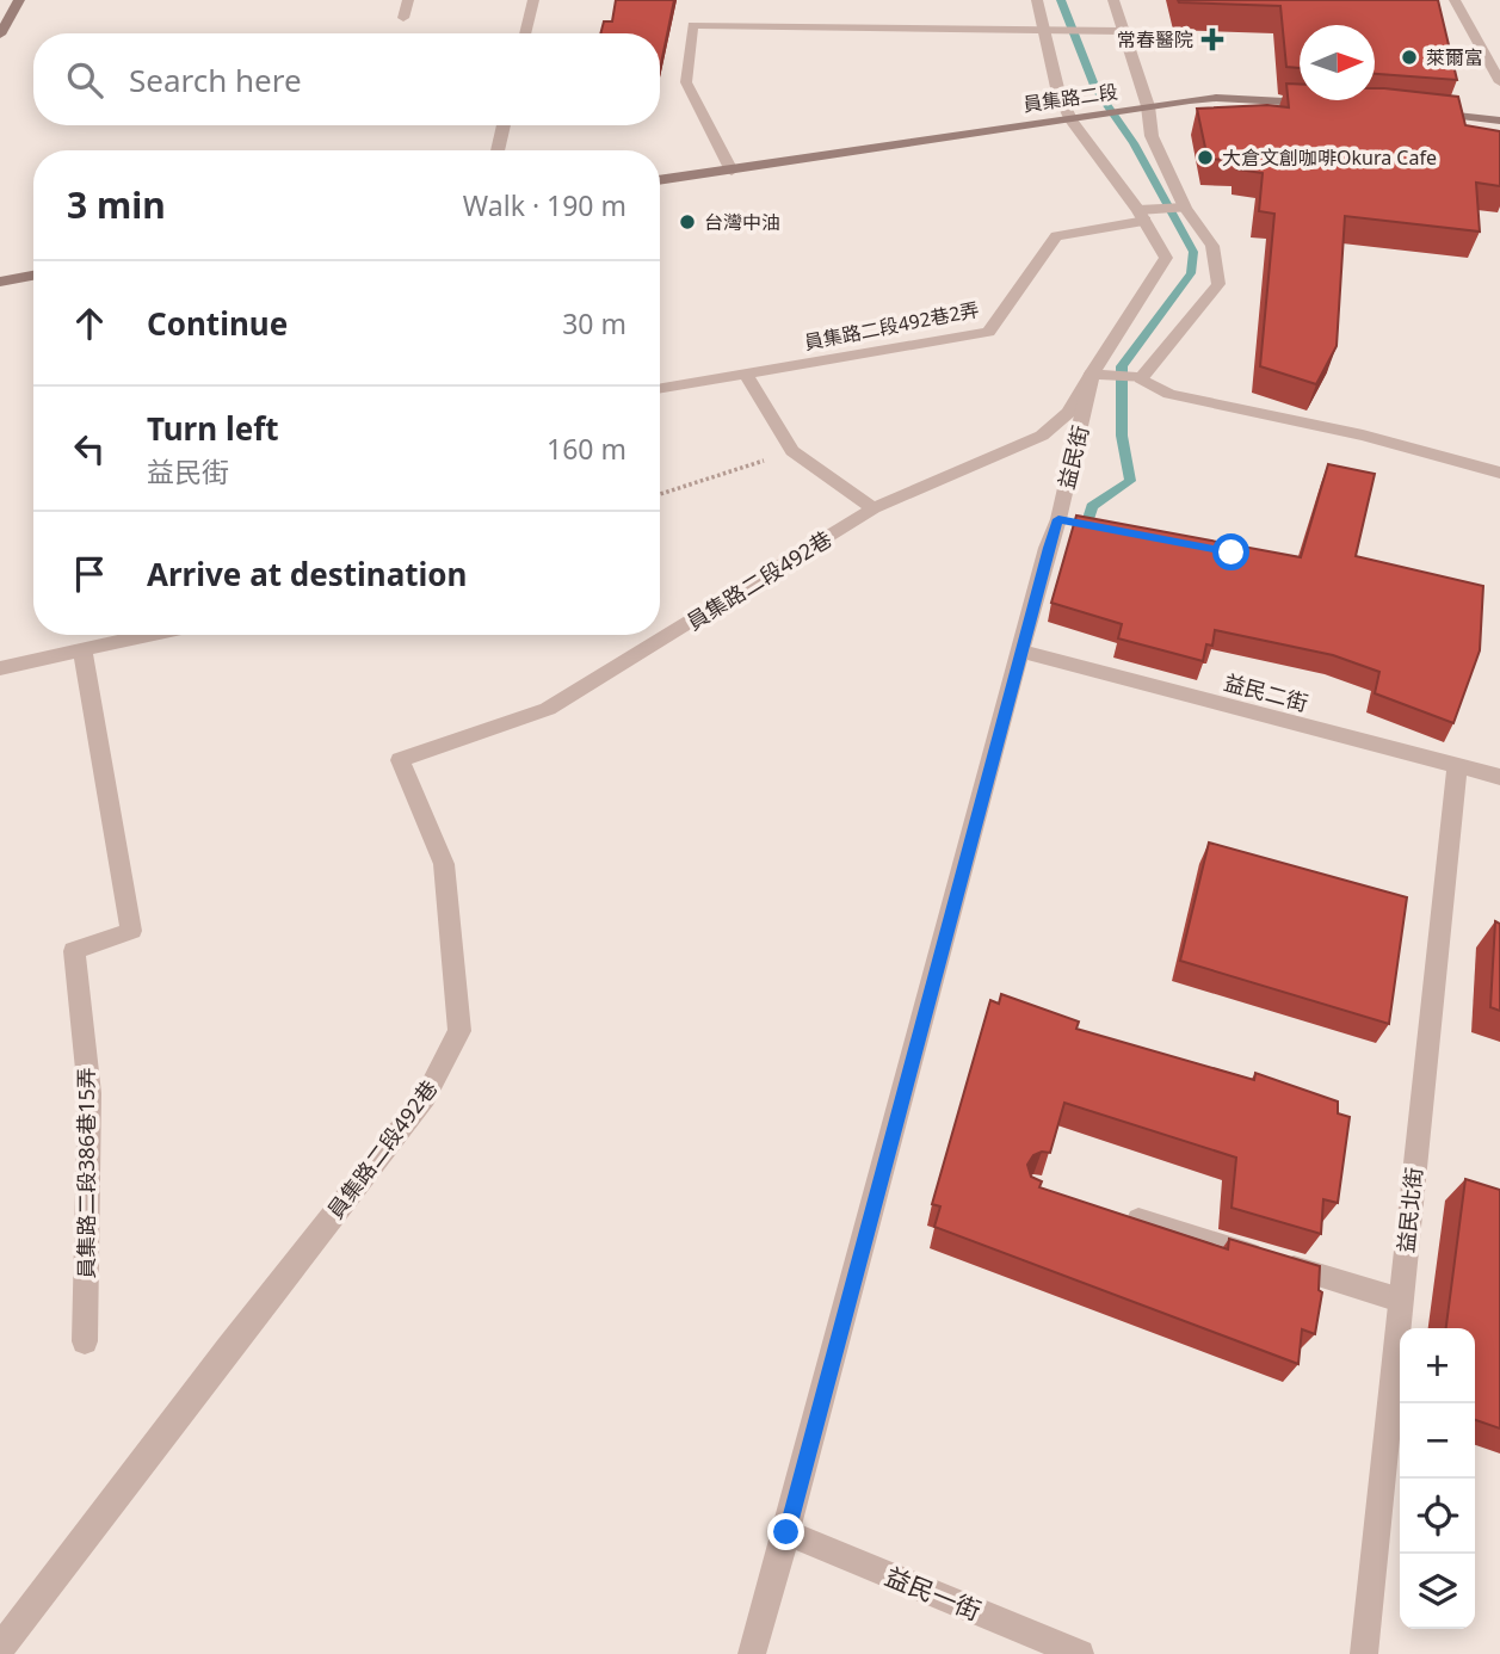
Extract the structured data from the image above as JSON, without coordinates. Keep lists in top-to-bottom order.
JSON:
{
  "streets": {
    "main road": ["員集路二段"],
    "street": [
      "員集路二段492巷2弄",
      "益民街",
      "員集路二段492巷",
      "益民二街",
      "員集路二段386巷15弄",
      "益民北街",
      "益民一街"
    ]
  },
  "crossings": [
    ["員集路二段", "員集路二段492巷"],
    ["員集路二段492巷2弄", "員集路二段492巷"],
    ["益民街", "員集路二段492巷"],
    ["益民街", "益民二街"],
    ["益民街", "益民一街"],
    ["益民二街", "益民北街"]
  ],
  "places": {
    "health": ["常春醫院"],
    "other": ["萊爾富", "大倉文創咖啡Okura Cafe", "台灣中油"]
  },
  "north": "right",
  "page": {
    "search": "Search here",
    "heading": ["3 min", "Walk · 190 m"],
    "list": [
      ["Continue", "30 m"],
      ["Turn left", "益民街", "160 m"],
      "Arrive at destination"
    ],
    "map_buttons": ["+", "−"]
  }
}
